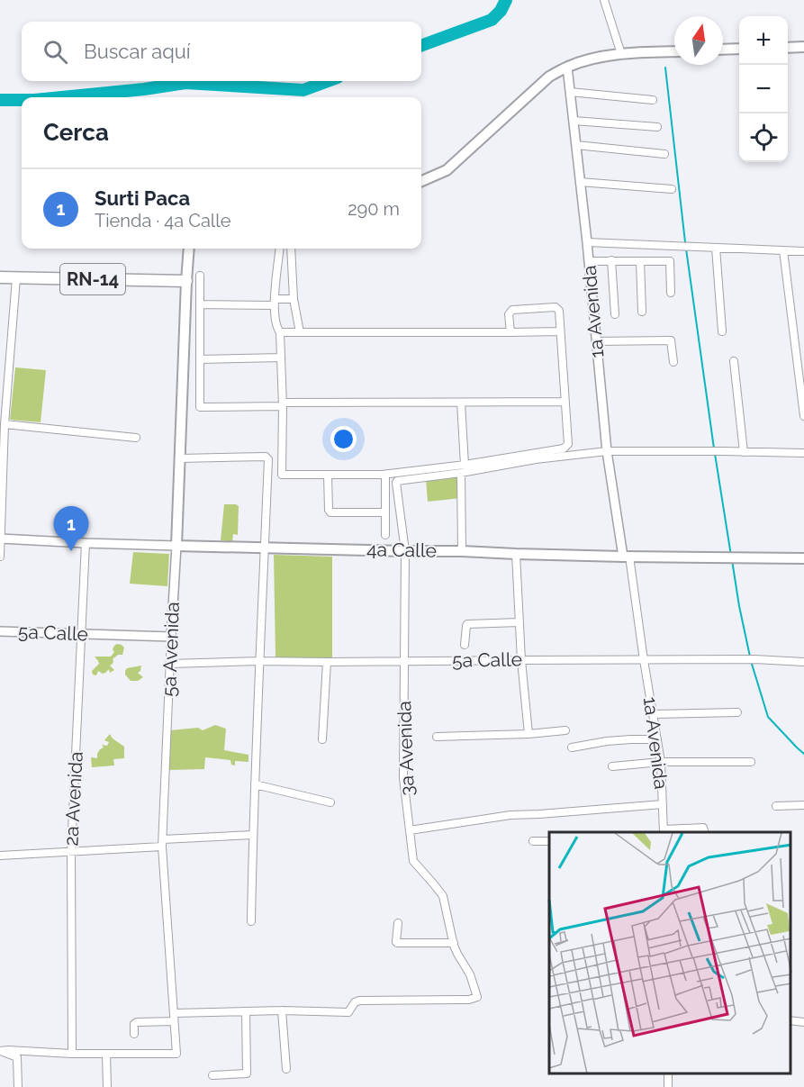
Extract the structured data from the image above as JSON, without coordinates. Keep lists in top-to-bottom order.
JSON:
{
  "streets": {
    "main road": ["RN-14", "4a Calle", "5a Avenida"],
    "street": [
      "1a Avenida",
      "5a Calle",
      "3a Avenida",
      "2a Avenida"
    ]
  },
  "crossings": [
    ["RN-14", "5a Avenida"],
    ["1a Avenida", "4a Calle"],
    ["1a Avenida", "5a Calle"],
    ["4a Calle", "5a Avenida"],
    ["4a Calle", "3a Avenida"],
    ["4a Calle", "2a Avenida"],
    ["5a Calle", "5a Avenida"],
    ["5a Calle", "3a Avenida"],
    ["5a Calle", "2a Avenida"]
  ],
  "north": "top",
  "page": {
    "map_buttons": ["+", "−"],
    "search": "Buscar aquí",
    "heading": "Cerca",
    "list": [
      {
        "mark": "1",
        "name": "Surti Paca",
        "note": "Tienda · 4a Calle",
        "value": "290 m"
      }
    ],
    "pins": "1"
  }
}
